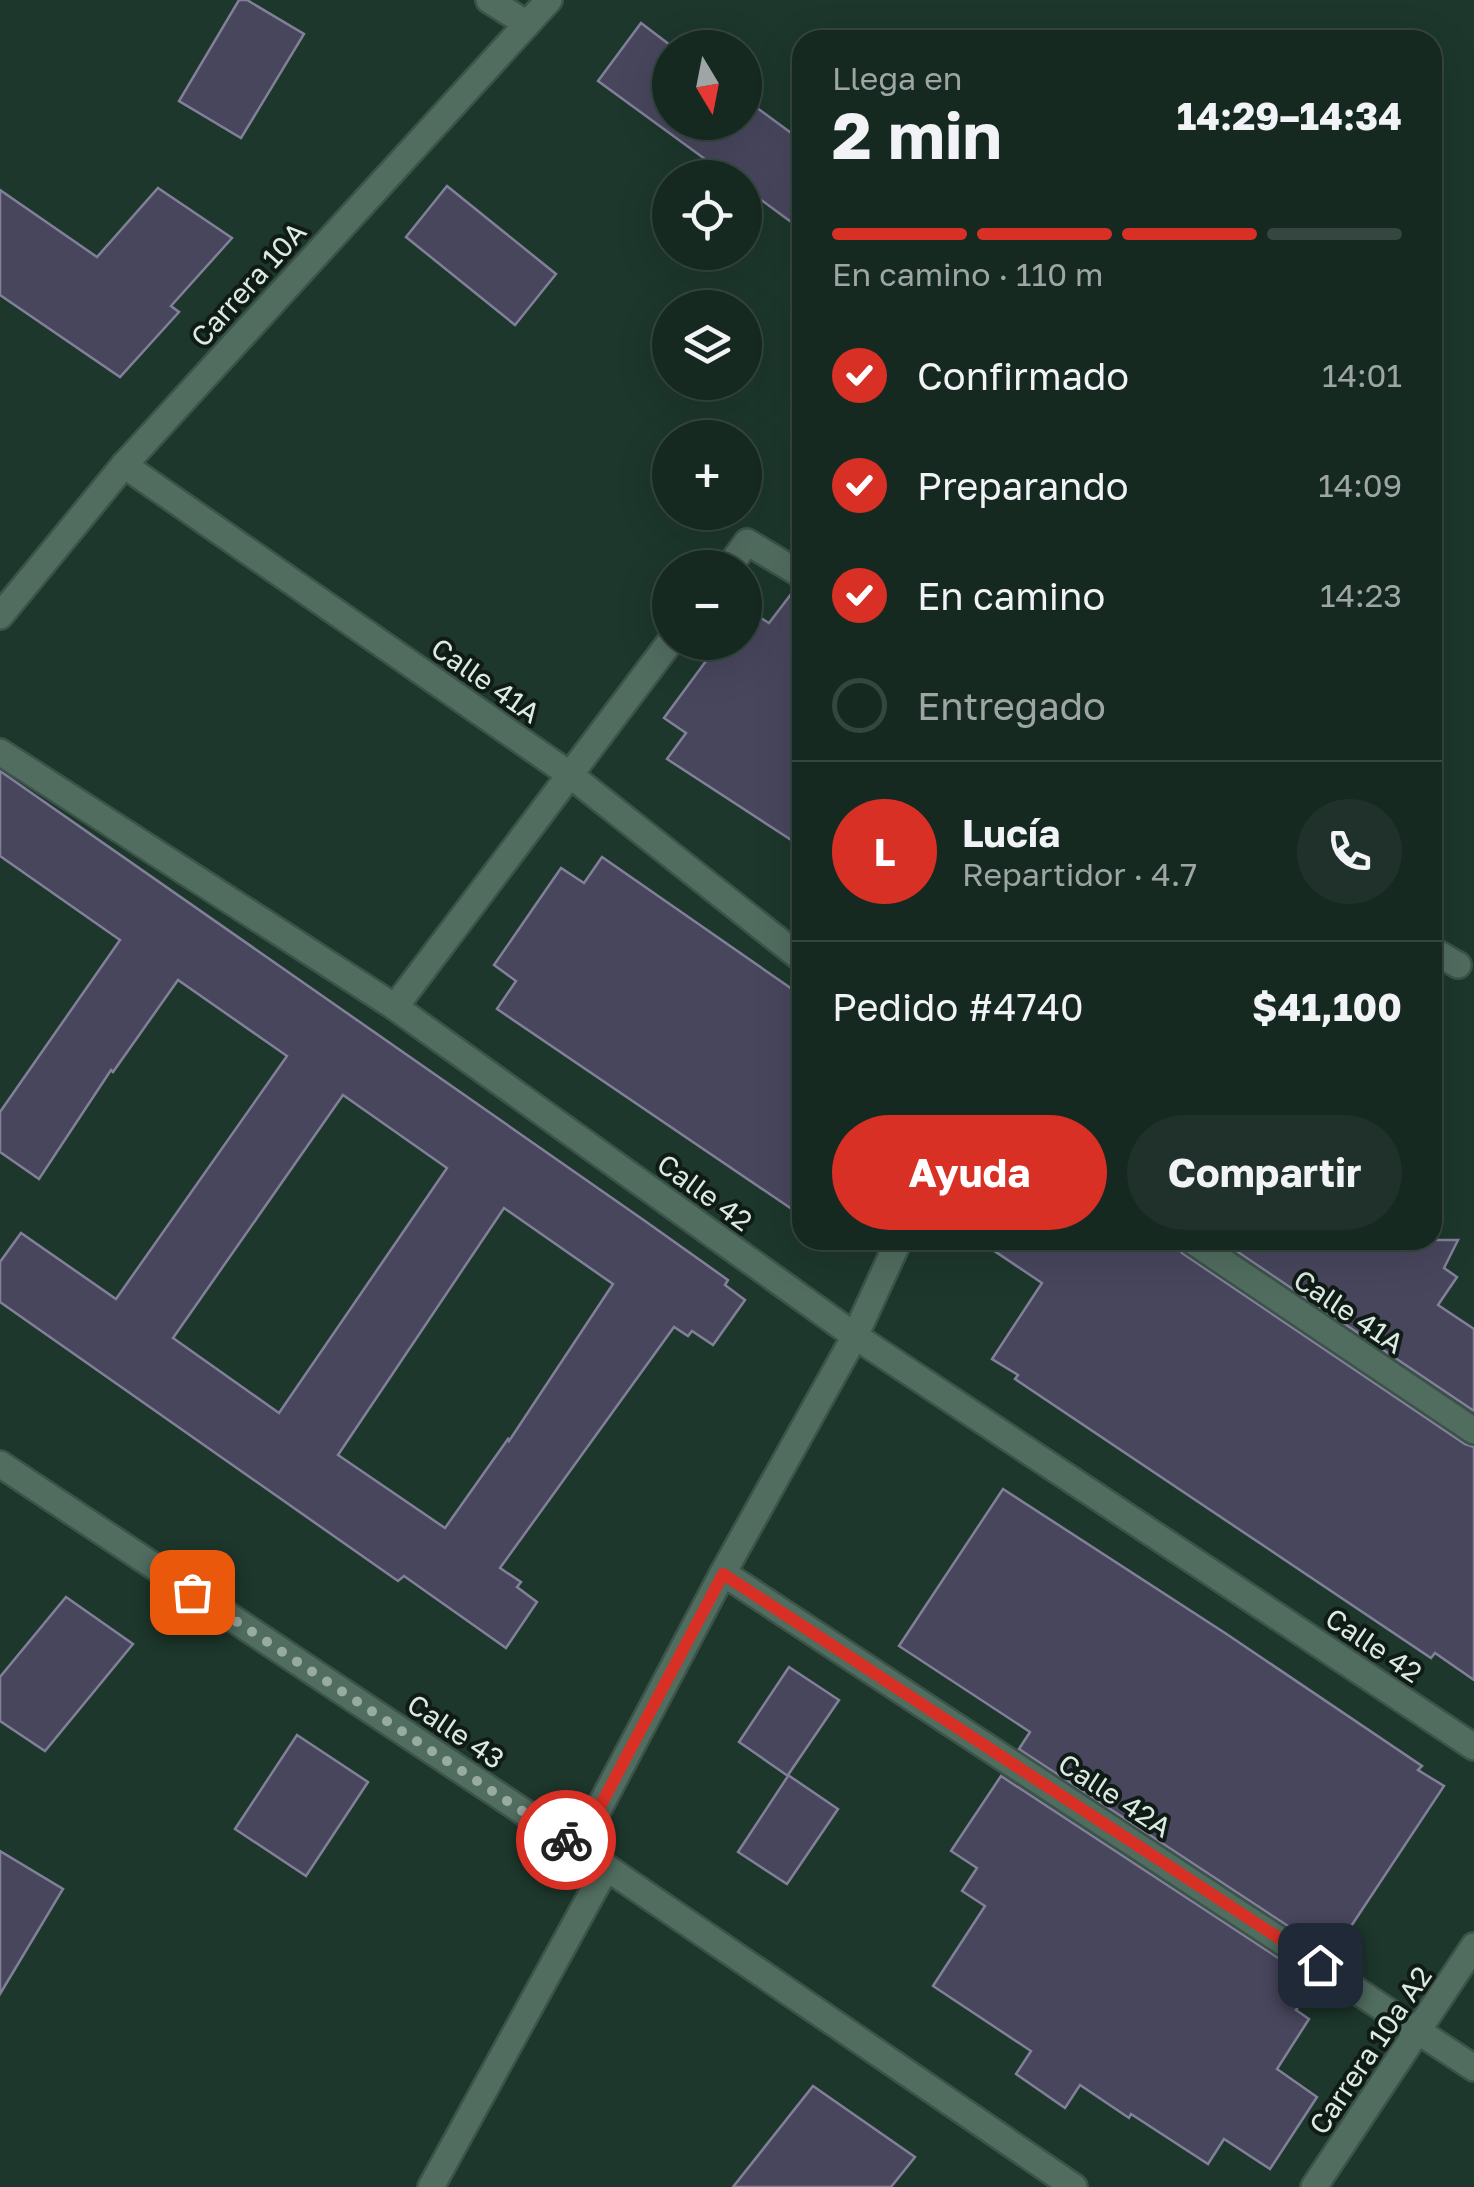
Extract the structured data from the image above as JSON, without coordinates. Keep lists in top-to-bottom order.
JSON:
{
  "streets": {
    "street": [
      "Carrera 10A",
      "Calle 41A",
      "Calle 42",
      "Calle 43",
      "Calle 42A",
      "Carrera 10ª A2"
    ]
  },
  "crossings": [
    ["Carrera 10A", "Calle 41A"],
    ["Calle 42A", "Carrera 10ª A2"]
  ],
  "north": "bottom",
  "page": {
    "map_buttons": ["+", "−"],
    "heading": ["2 min", "Llega en", "14:29–14:34"],
    "panel": [
      "Lucía",
      "Repartidor · 4.7",
      "Pedido #4740",
      "$41,100"
    ],
    "bar": "En camino · 110 m",
    "list": [
      ["Confirmado", "14:01"],
      ["Preparando", "14:09"],
      ["En camino", "14:23"],
      "Entregado"
    ],
    "round": "L",
    "buttons": ["Ayuda", "Compartir"]
  }
}
